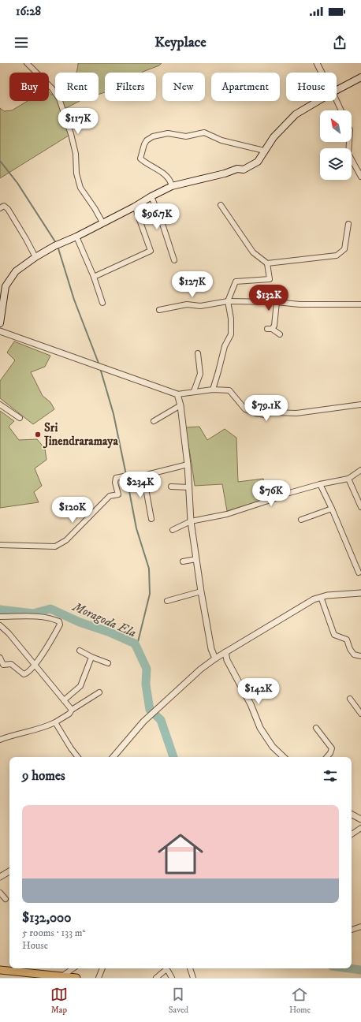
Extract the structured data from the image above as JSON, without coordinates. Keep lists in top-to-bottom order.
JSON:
{
  "water": ["Moragoda Ela"],
  "places": ["Sri Jinendraramaya"],
  "north": "top left",
  "page": {
    "status": "16:28",
    "header": "Keyplace",
    "chip": [
      "Buy",
      "Rent",
      "Filters",
      "New",
      "Apartment",
      "House"
    ],
    "price": [
      "$117K",
      "$96.7K",
      "$127K",
      "$132K",
      "$79.1K",
      "$234K",
      "$76K",
      "$120K",
      "$142K"
    ],
    "heading": "9 homes",
    "list": [
      {
        "name": "$132,000",
        "note": "5 rooms · 133 m² · House"
      }
    ],
    "tabs": ["Map", "Saved", "Home"]
  }
}
